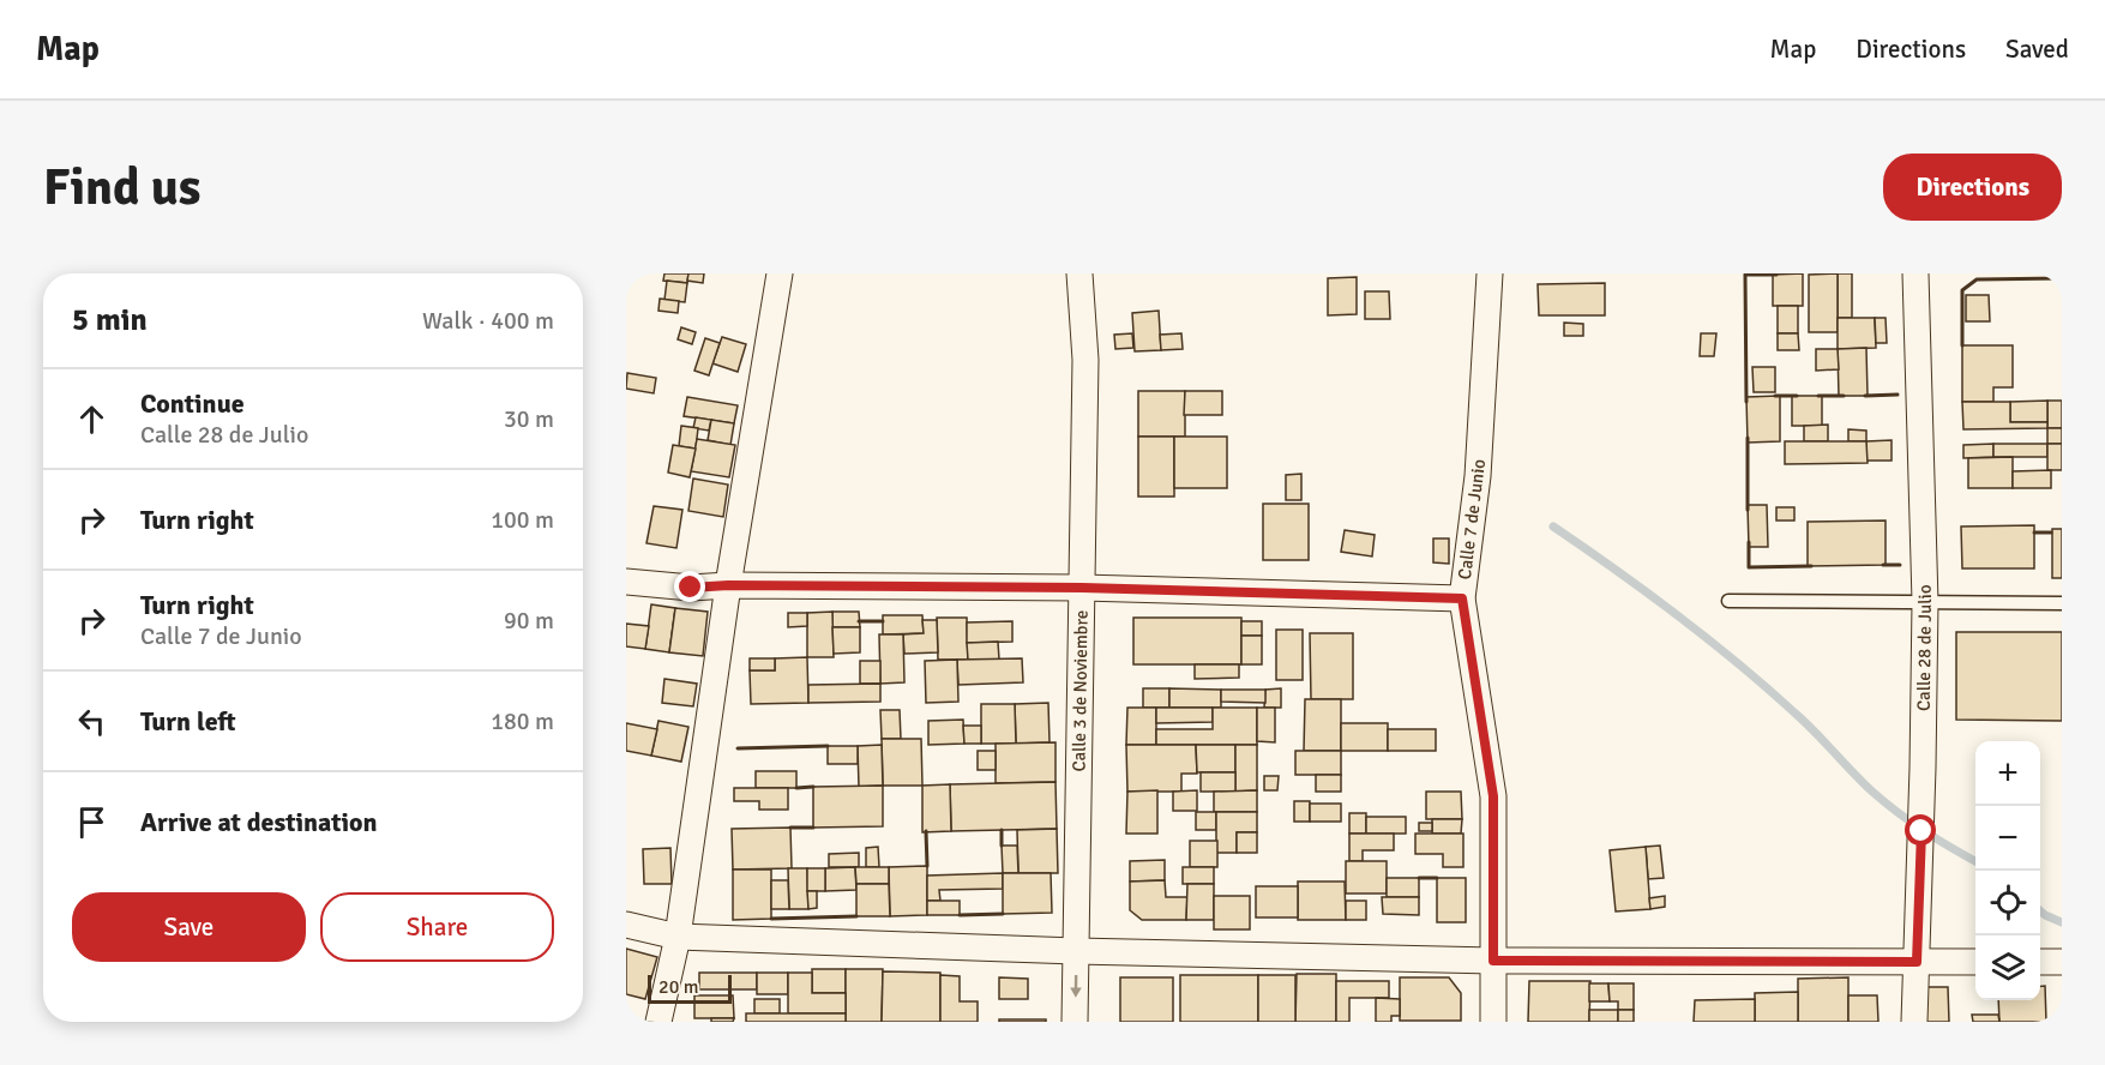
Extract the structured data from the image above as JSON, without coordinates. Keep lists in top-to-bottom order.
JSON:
{
  "streets": {
    "street": ["Calle 7 de Junio", "Calle 28 de Julio", "Calle 3 de Noviembre"]
  },
  "scale_bar": "20 m",
  "page": {
    "header": "Map",
    "nav": ["Map", "Directions", "Saved"],
    "buttons": [
      "Directions",
      ["Save", "Share"]
    ],
    "title": "Find us",
    "heading": ["5 min", "Walk · 400 m"],
    "list": [
      ["Continue", "Calle 28 de Julio", "30 m"],
      ["Turn right", "100 m"],
      ["Turn right", "Calle 7 de Junio", "90 m"],
      ["Turn left", "180 m"],
      "Arrive at destination"
    ],
    "map_buttons": ["+", "−"],
    "scale": "20 m"
  }
}
